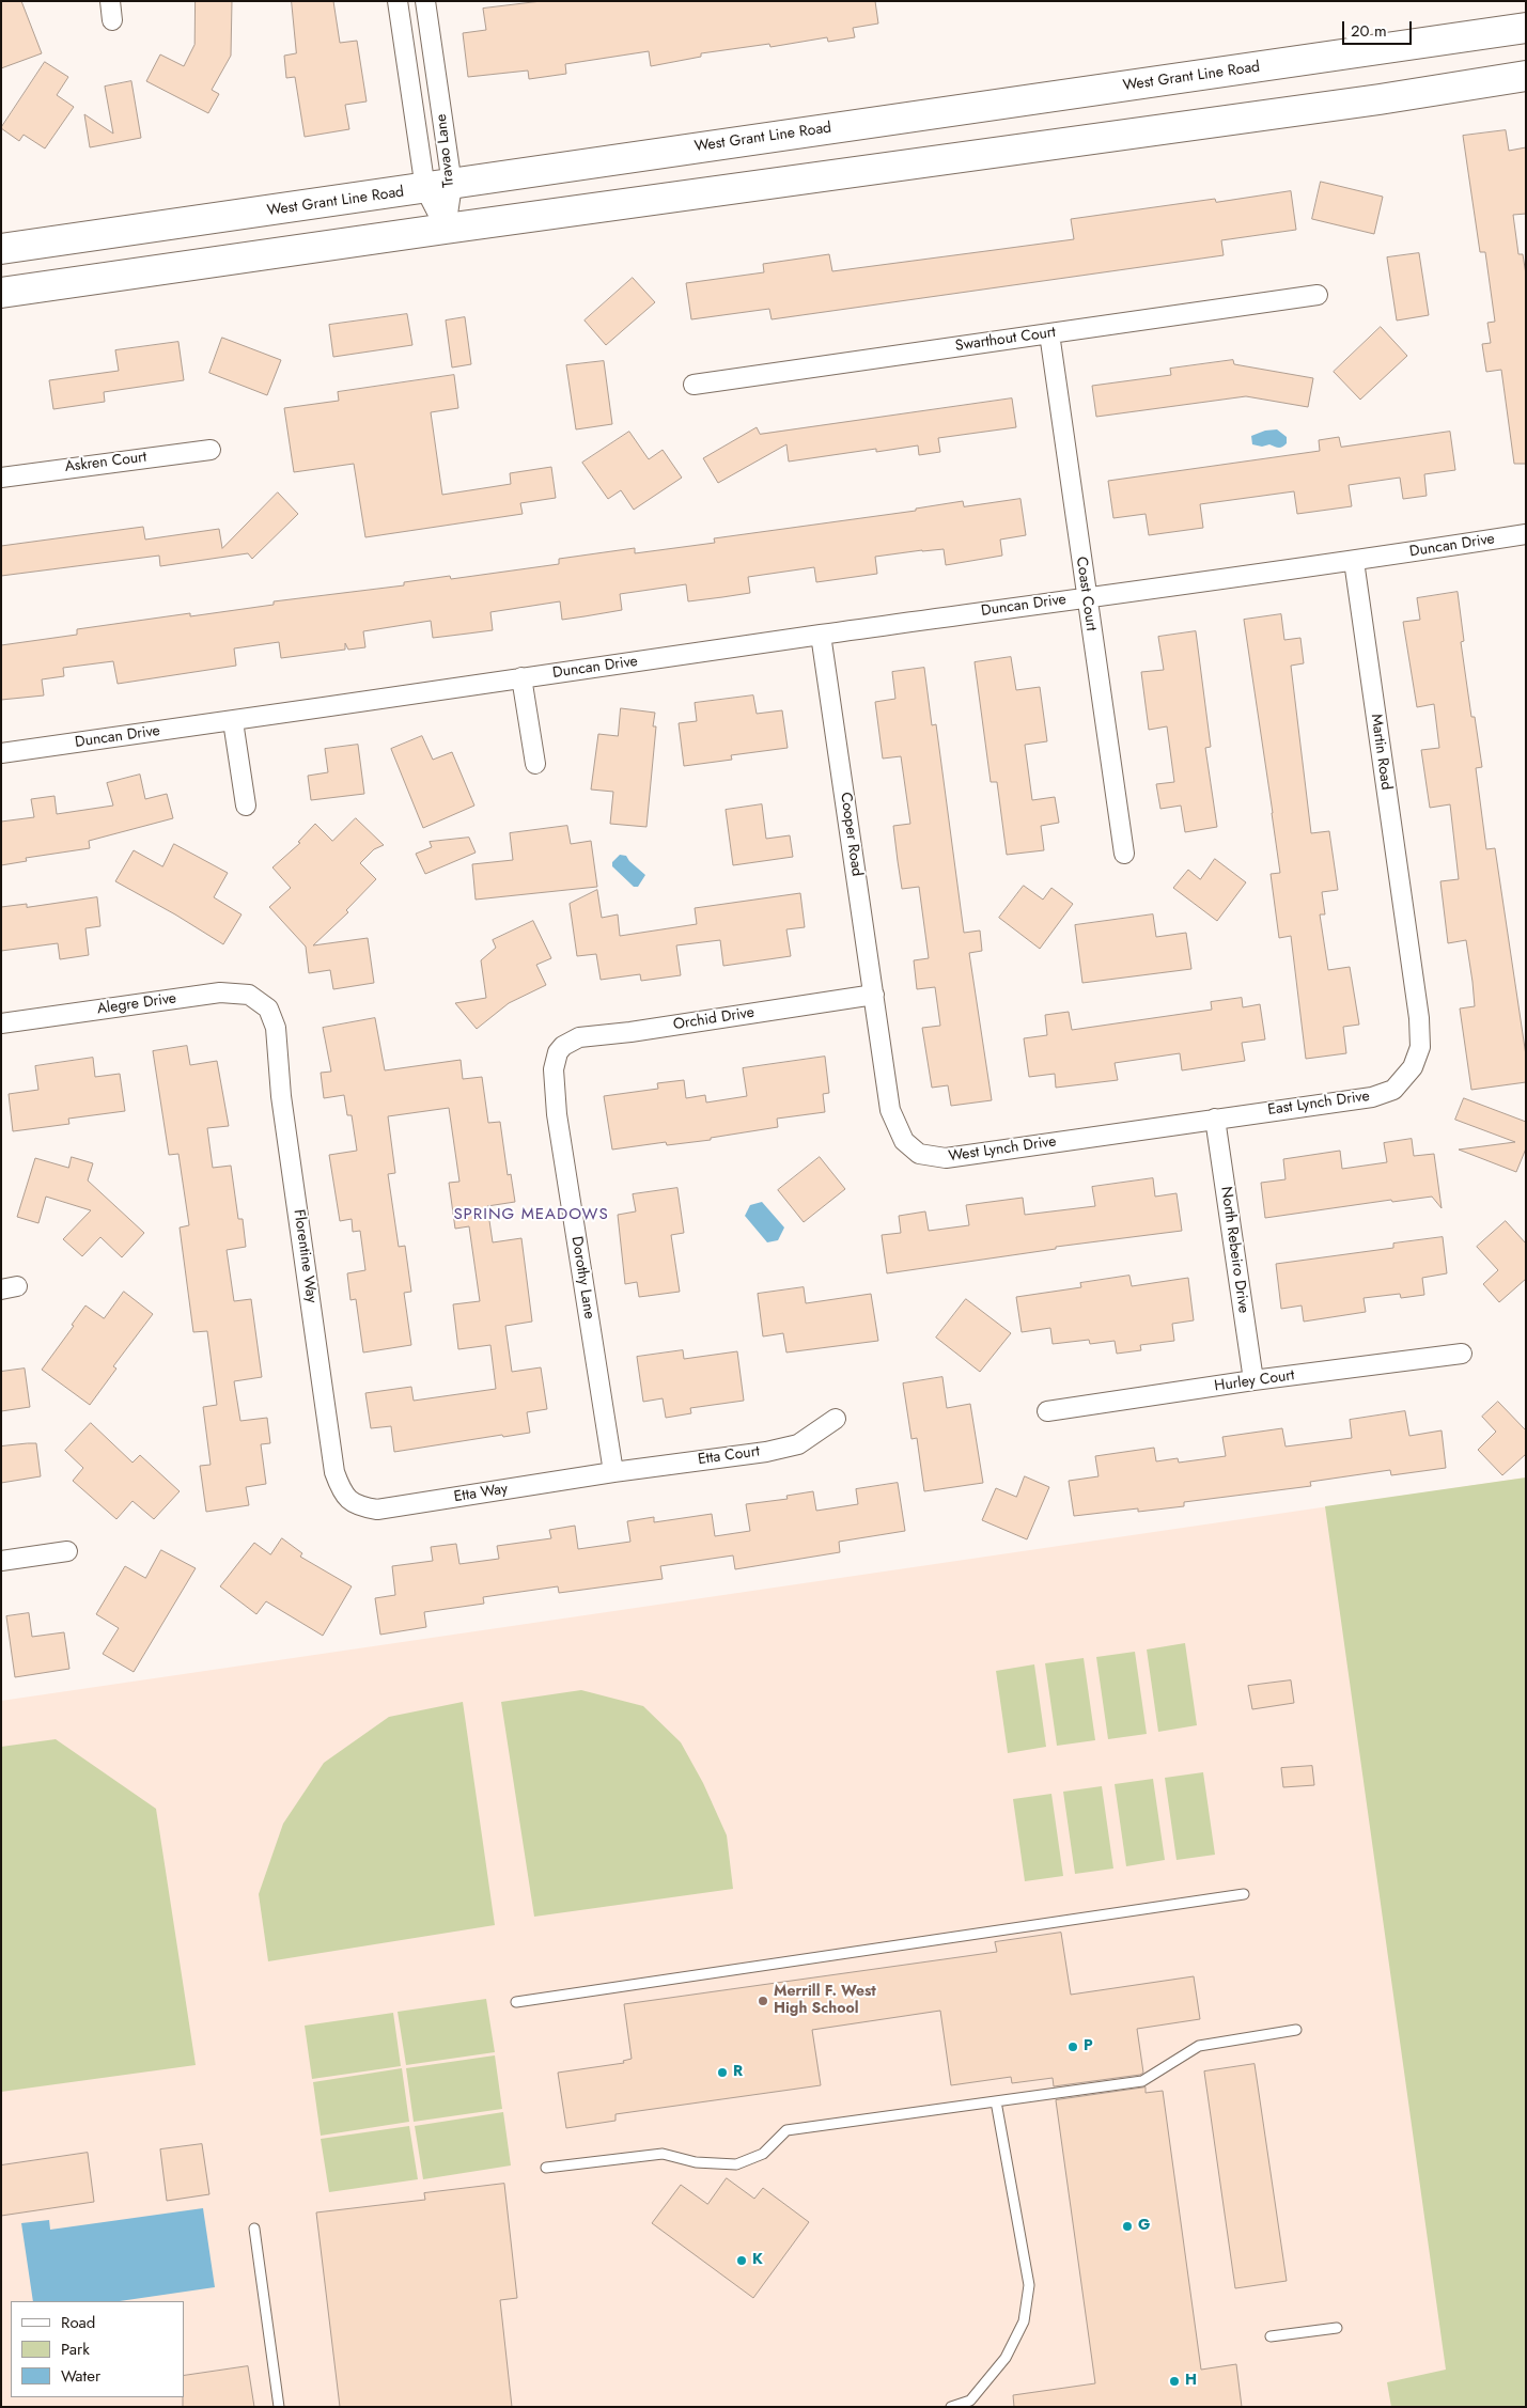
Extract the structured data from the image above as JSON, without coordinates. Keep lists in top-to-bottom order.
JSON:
{
  "streets": {
    "main road": ["West Grant Line Road"],
    "street": [
      "Travao Lane",
      "Swarthout Court",
      "Askren Court",
      "Duncan Drive",
      "Coast Court",
      "Martin Road",
      "Cooper Road",
      "Alegre Drive",
      "Orchid Drive",
      "East Lynch Drive",
      "West Lynch Drive",
      "North Rebeiro Drive",
      "Florentine Way",
      "Dorothy Lane",
      "Hurley Court",
      "Etta Court",
      "Etta Way"
    ]
  },
  "crossings": [
    ["West Grant Line Road", "Travao Lane"],
    ["Swarthout Court", "Coast Court"],
    ["Duncan Drive", "Coast Court"],
    ["Duncan Drive", "Martin Road"],
    ["Duncan Drive", "Cooper Road"],
    ["Martin Road", "East Lynch Drive"],
    ["Cooper Road", "Orchid Drive"],
    ["Cooper Road", "West Lynch Drive"],
    ["Alegre Drive", "Florentine Way"],
    ["Orchid Drive", "Dorothy Lane"],
    ["East Lynch Drive", "West Lynch Drive"],
    ["East Lynch Drive", "North Rebeiro Drive"],
    ["West Lynch Drive", "North Rebeiro Drive"],
    ["North Rebeiro Drive", "Hurley Court"],
    ["Florentine Way", "Etta Way"],
    ["Dorothy Lane", "Etta Court"],
    ["Dorothy Lane", "Etta Way"],
    ["Etta Court", "Etta Way"]
  ],
  "districts": ["SPRING MEADOWS"],
  "places": [
    "Merrill F. West High School",
    "P",
    "R",
    "G",
    "K",
    "H"
  ],
  "legend": ["Road", "Park", "Water"],
  "scale_bar": "20 m"
}
